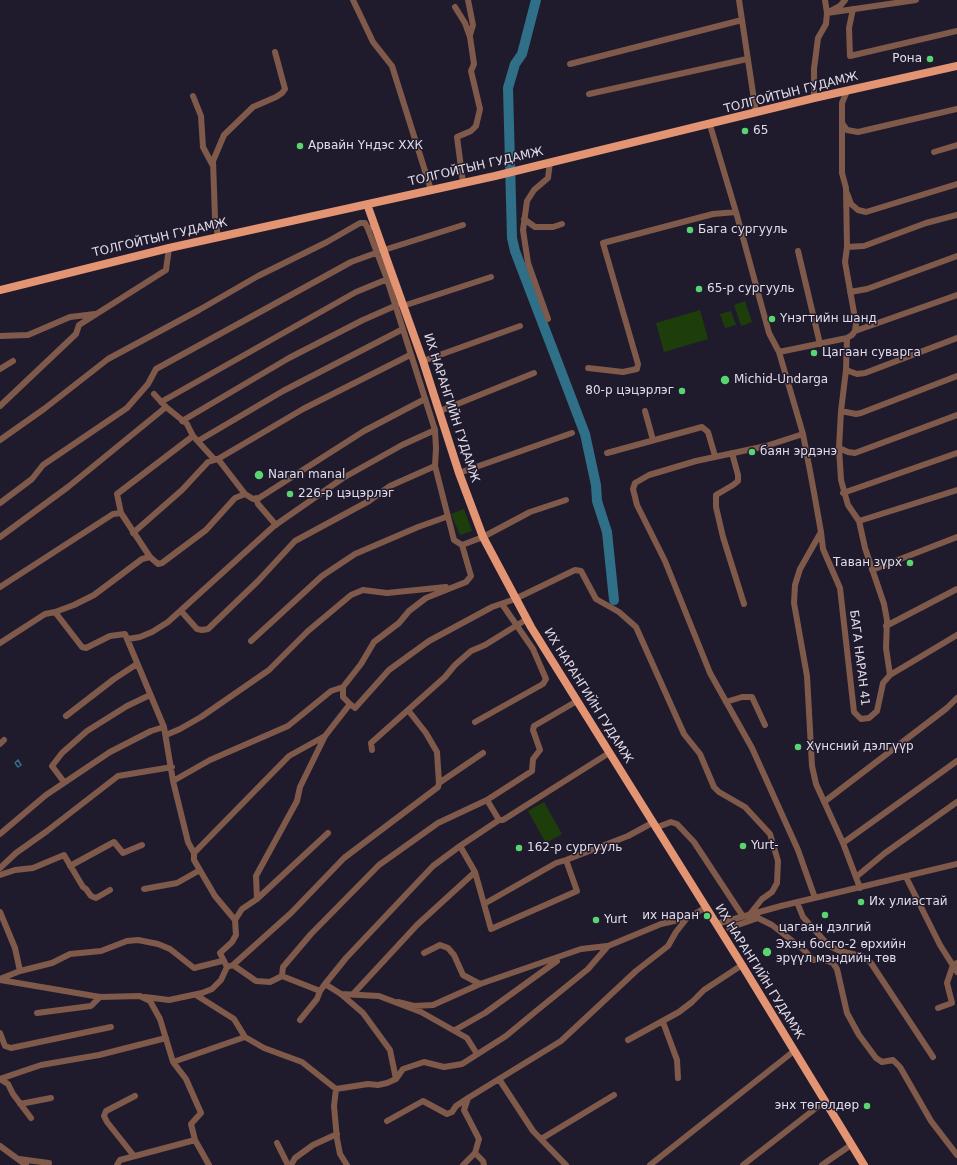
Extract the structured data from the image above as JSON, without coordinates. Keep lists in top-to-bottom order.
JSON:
{
  "streets": {
    "main road": ["ТОЛГОЙТЫН ГУДАМЖ", "ИХ НАРАНГИЙН ГУДАМЖ"],
    "street": ["БАГА НАРАН 41"]
  },
  "crossings": [
    ["ТОЛГОЙТЫН ГУДАМЖ", "ИХ НАРАНГИЙН ГУДАМЖ"]
  ],
  "places": [
    "Рона",
    "65",
    "Арвайн Үндэс ХХК",
    "Бага сургууль",
    "65-р сургууль",
    "Үнэгтийн шанд",
    "Цагаан суварга",
    "Michid-Undarga",
    "80-р цэцэрлэг",
    "баян эрдэнэ",
    "Naran manal",
    "226-р цэцэрлэг",
    "Таван зүрх",
    "Хүнсний дэлгүүр",
    "Yurt-",
    "162-р сургууль",
    "Их улиастай",
    "цагаан дэлгий",
    "их наран",
    "Yurt",
    "Эхэн босго-2 өрхийн эрүүл мэндийн төв",
    "энх төгөлдөр"
  ]
}
